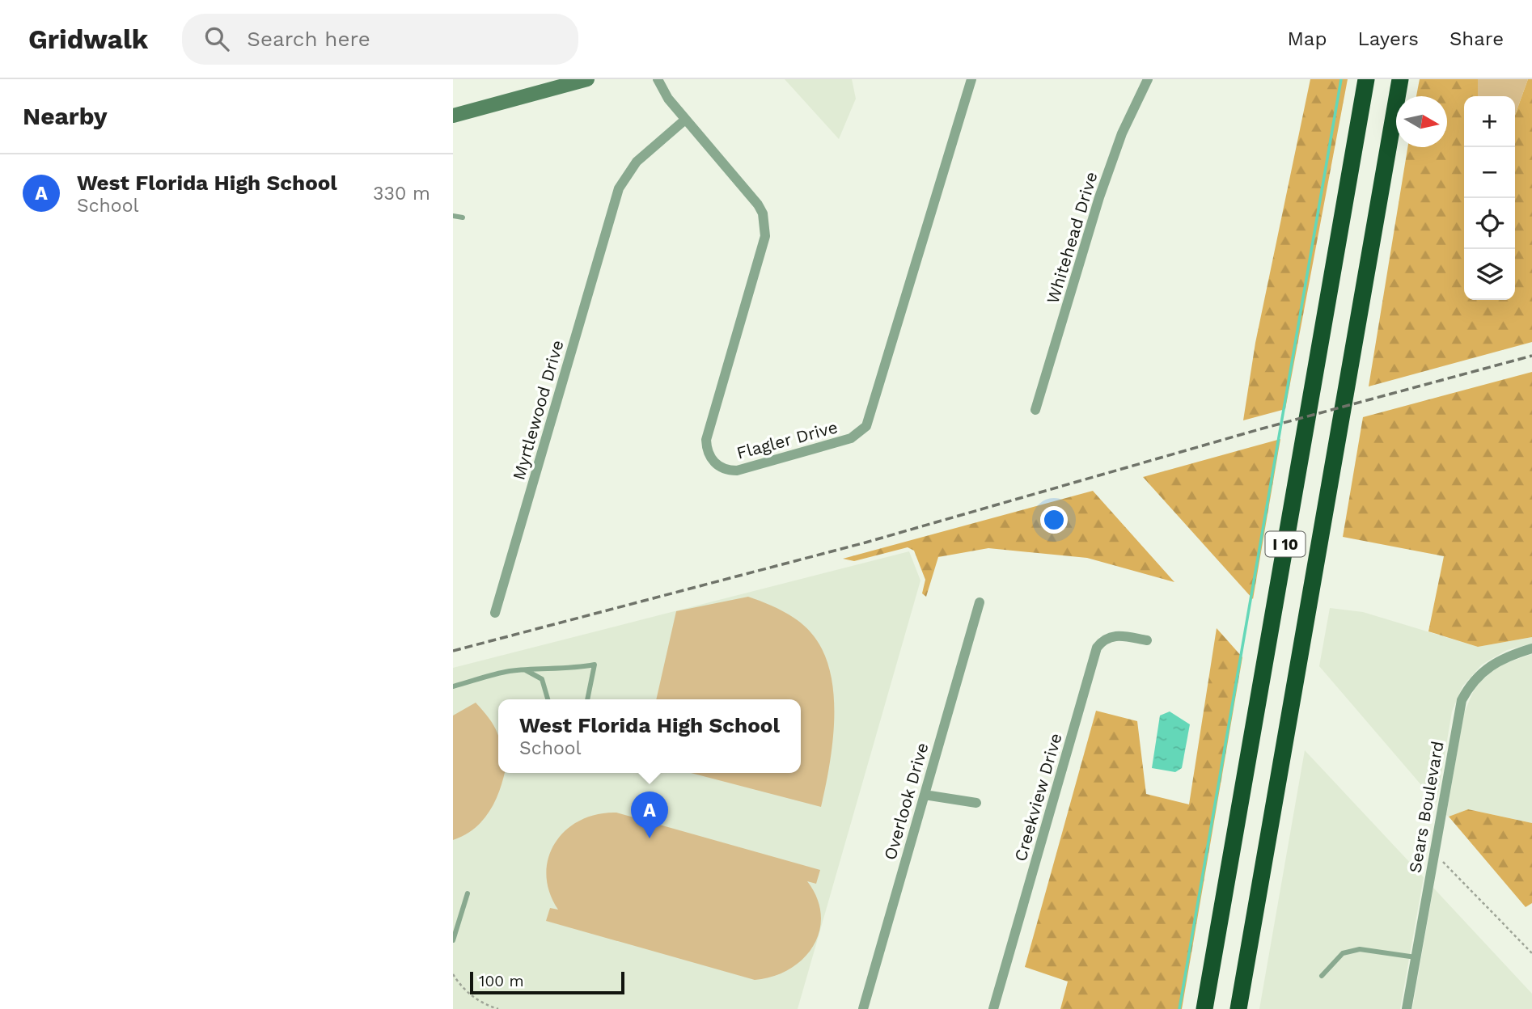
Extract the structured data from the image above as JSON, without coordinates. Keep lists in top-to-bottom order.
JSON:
{
  "streets": {
    "highway": ["I 10"],
    "street": [
      "Whitehead Drive",
      "Myrtlewood Drive",
      "Flagler Drive",
      "Creekview Drive",
      "Overlook Drive",
      "Sears Boulevard"
    ]
  },
  "crossings": [
    ["Myrtlewood Drive", "Flagler Drive"]
  ],
  "scale_bar": "100 m",
  "north": "right",
  "page": {
    "header": "Gridwalk",
    "search": "Search here",
    "nav": ["Map", "Layers", "Share"],
    "heading": "Nearby",
    "map_buttons": ["+", "−"],
    "list": [
      {
        "mark": "A",
        "name": "West Florida High School",
        "note": "School",
        "value": "330 m"
      }
    ],
    "popup": ["West Florida High School", "School"],
    "pins": "A",
    "scale": "100 m"
  }
}
